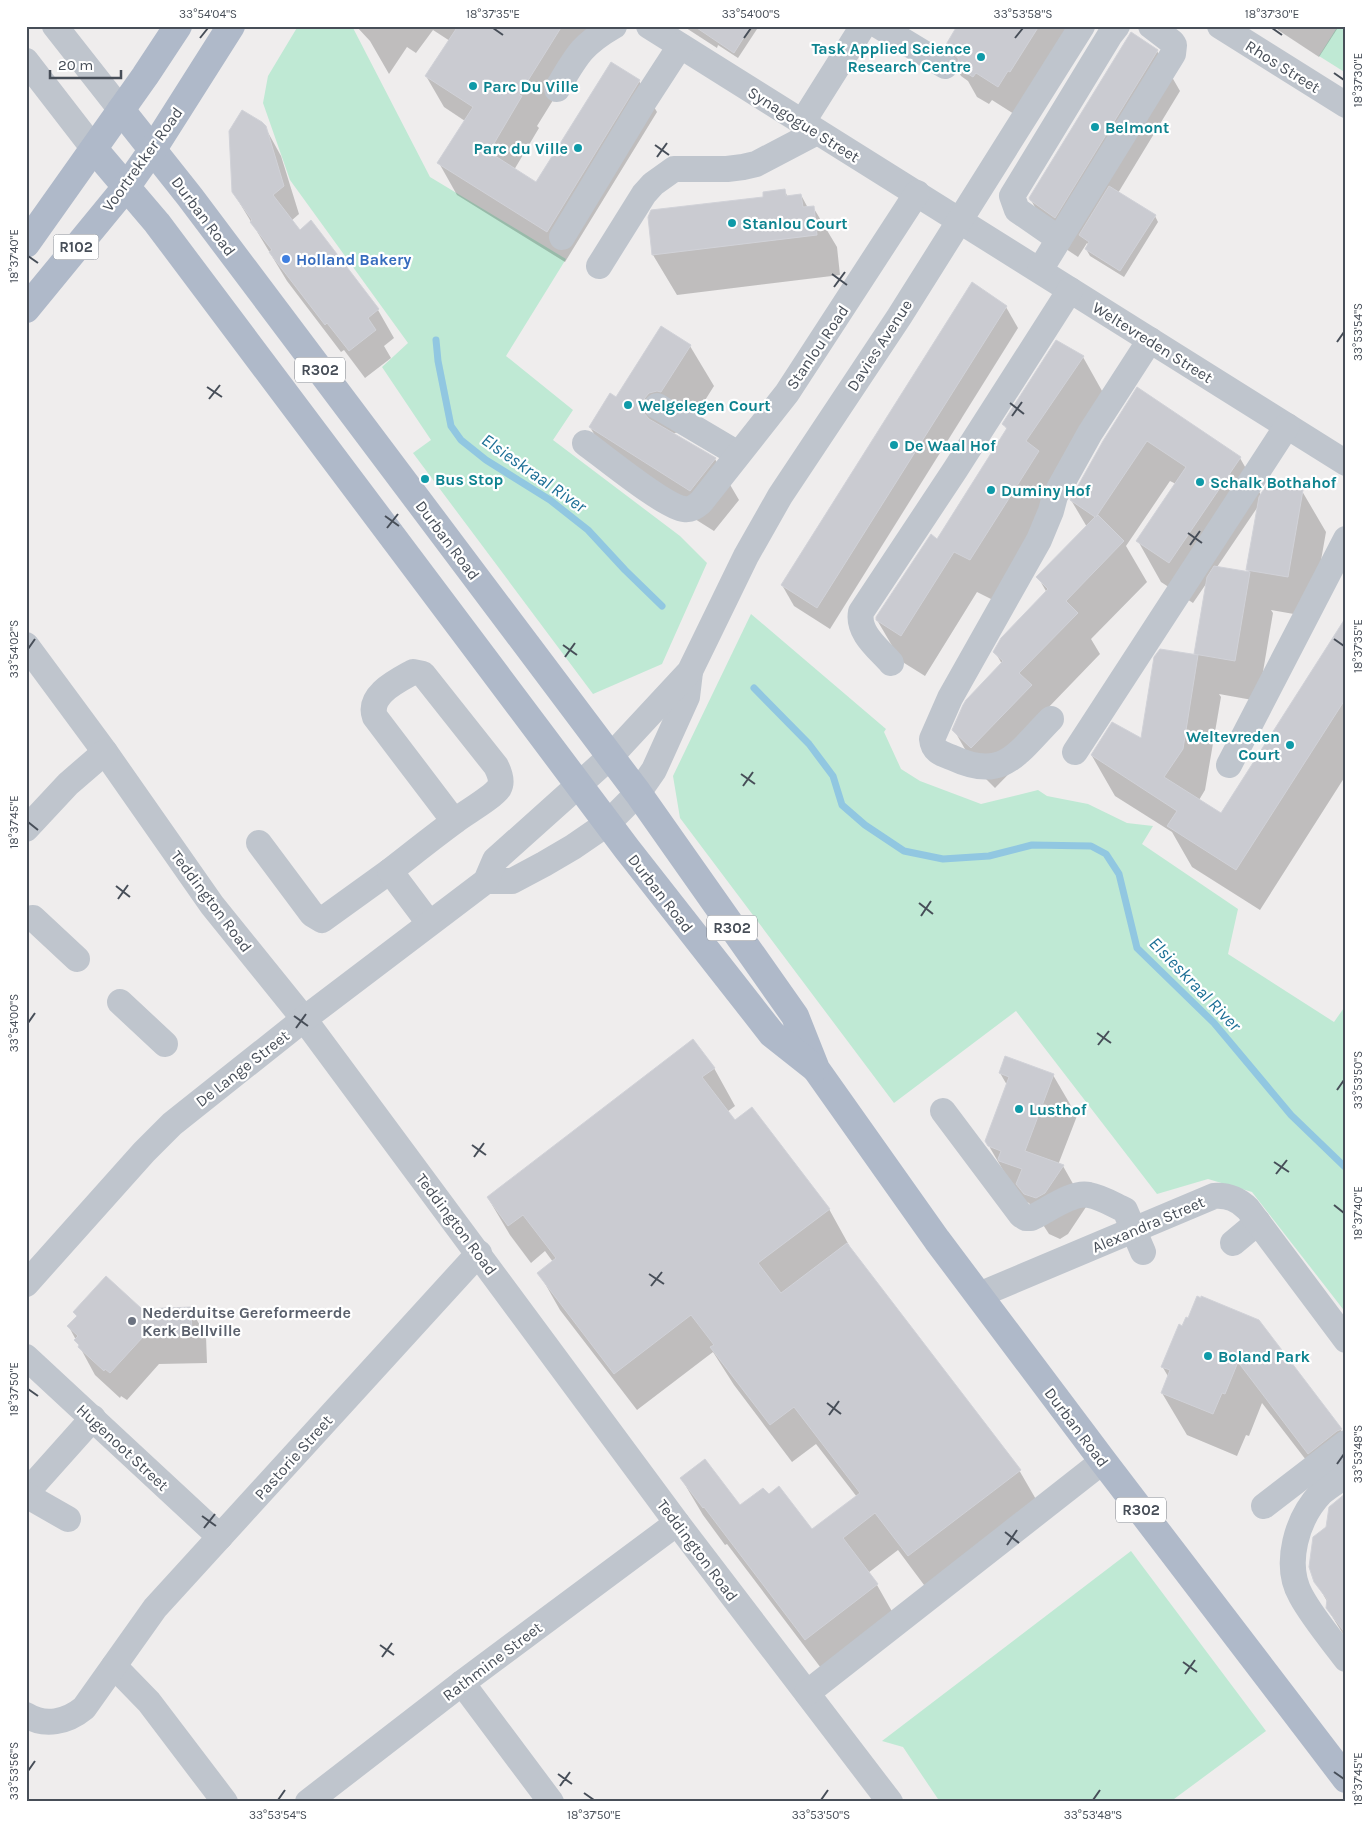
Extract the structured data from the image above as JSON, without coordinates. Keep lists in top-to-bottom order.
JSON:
{
  "streets": {
    "main road": [
      "Voortrekker Road",
      "Durban Road",
      "R102",
      "R302"
    ],
    "street": [
      "Rhos Street",
      "Synagogue Street",
      "Weltevreden Street",
      "Davies Avenue",
      "Stanlou Road",
      "Teddington Road",
      "De Lange Street",
      "Alexandra Street",
      "Hugenoot Street",
      "Pastorie Street",
      "Rathmine Street"
    ]
  },
  "crossings": [
    ["Synagogue Street", "Weltevreden Street"],
    ["Synagogue Street", "Davies Avenue"],
    ["Synagogue Street", "Stanlou Road"],
    ["Voortrekker Road", "Durban Road"],
    ["Durban Road", "R102"],
    ["Durban Road", "Davies Avenue"],
    ["Durban Road", "De Lange Street"],
    ["Durban Road", "Alexandra Street"],
    ["Weltevreden Street", "Davies Avenue"],
    ["Davies Avenue", "De Lange Street"],
    ["Teddington Road", "De Lange Street"],
    ["Teddington Road", "Pastorie Street"],
    ["Teddington Road", "Rathmine Street"],
    ["Hugenoot Street", "Pastorie Street"]
  ],
  "water": ["Elsieskraal River"],
  "places": [
    "Task Applied Science Research Centre",
    "Parc Du Ville",
    "Belmont",
    "Parc du Ville",
    "Stanlou Court",
    "Holland Bakery",
    "Welgelegen Court",
    "De Waal Hof",
    "Bus Stop",
    "Schalk Bothahof",
    "Duminy Hof",
    "Weltevreden Court",
    "Lusthof",
    "Nederduitse Gereformeerde Kerk Bellville",
    "Boland Park"
  ],
  "scale_bar": "20 m",
  "coordinates": [
    "33°54'04\"S",
    "18°37'35\"E",
    "33°54'00\"S",
    "33°53'58\"S",
    "18°37'30\"E",
    "18°37'40\"E",
    "33°53'54\"S",
    "33°54'02\"S",
    "18°37'45\"E",
    "33°53'50\"S",
    "18°37'50\"E",
    "33°53'48\"S",
    "33°53'56\"S"
  ]
}
